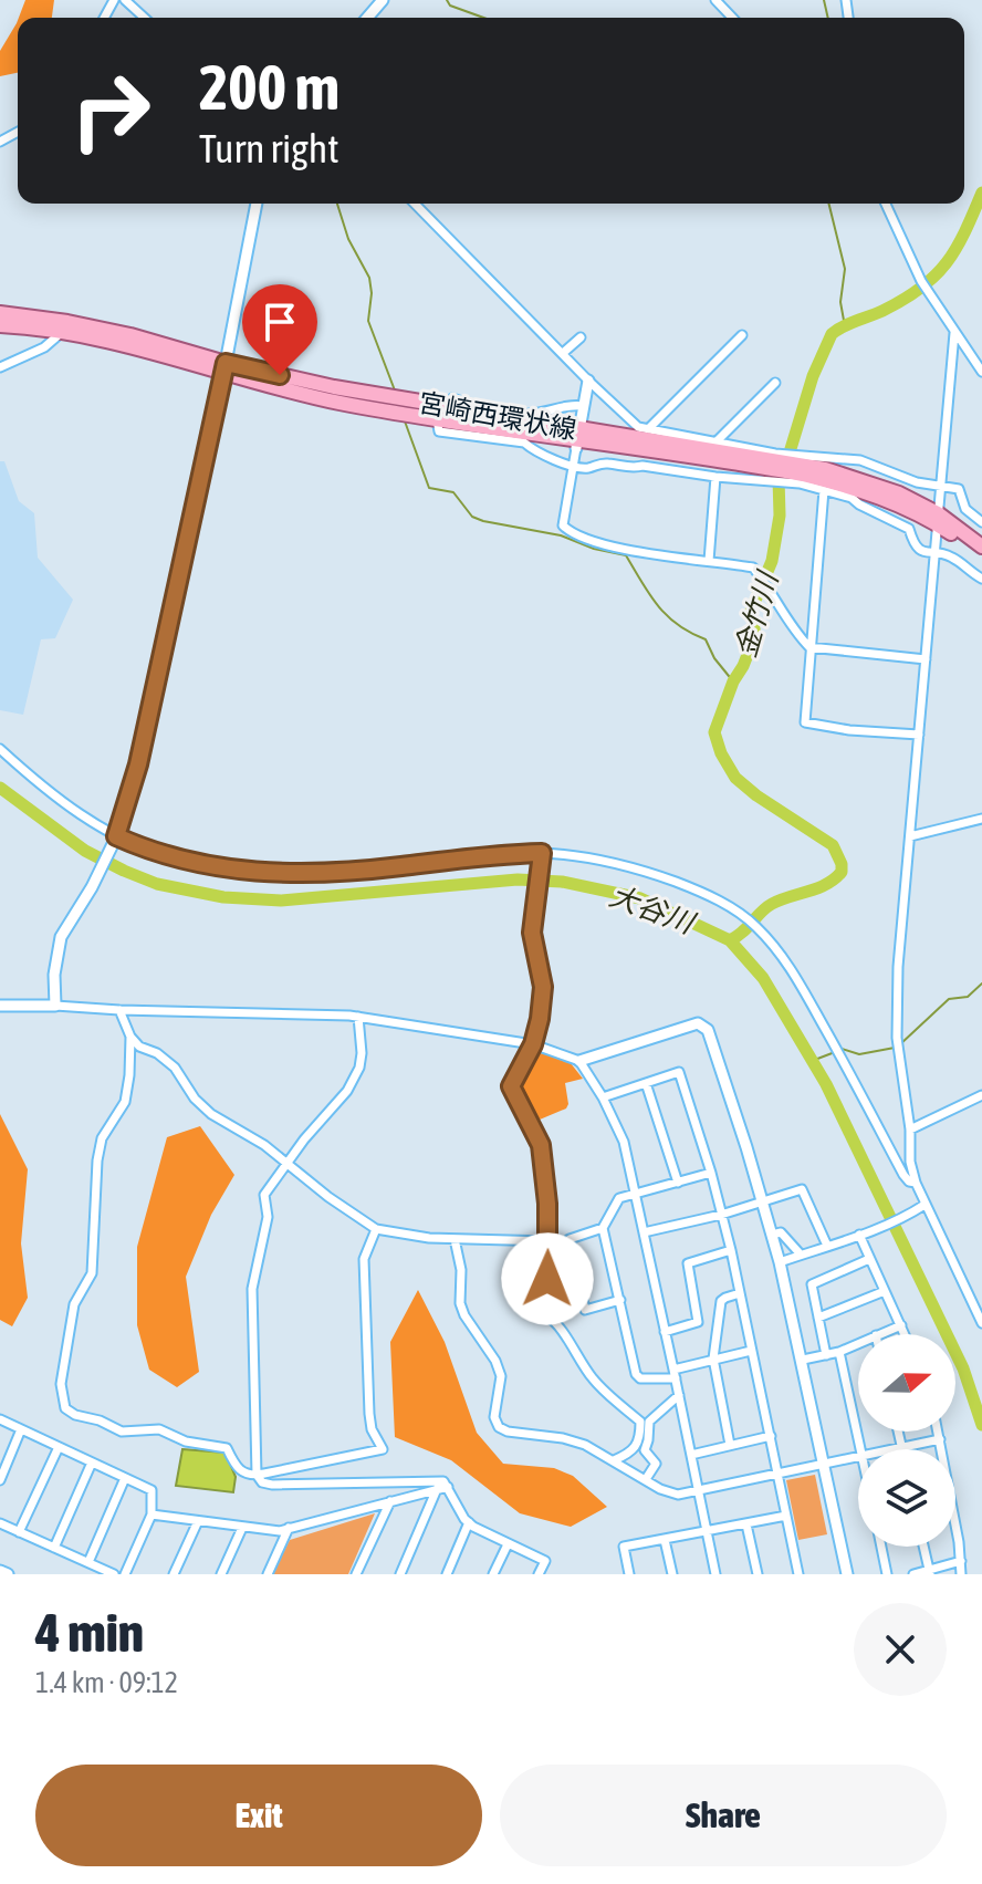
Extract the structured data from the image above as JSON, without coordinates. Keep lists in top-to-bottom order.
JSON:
{
  "streets": {
    "main road": ["宮崎西環状線"]
  },
  "water": ["金竹川", "大谷川"],
  "north": "right",
  "page": {
    "turn": ["200 m", "Turn right"],
    "heading": ["4 min", "1.4 km · 09:12"],
    "buttons": ["Exit", "Share"]
  }
}
